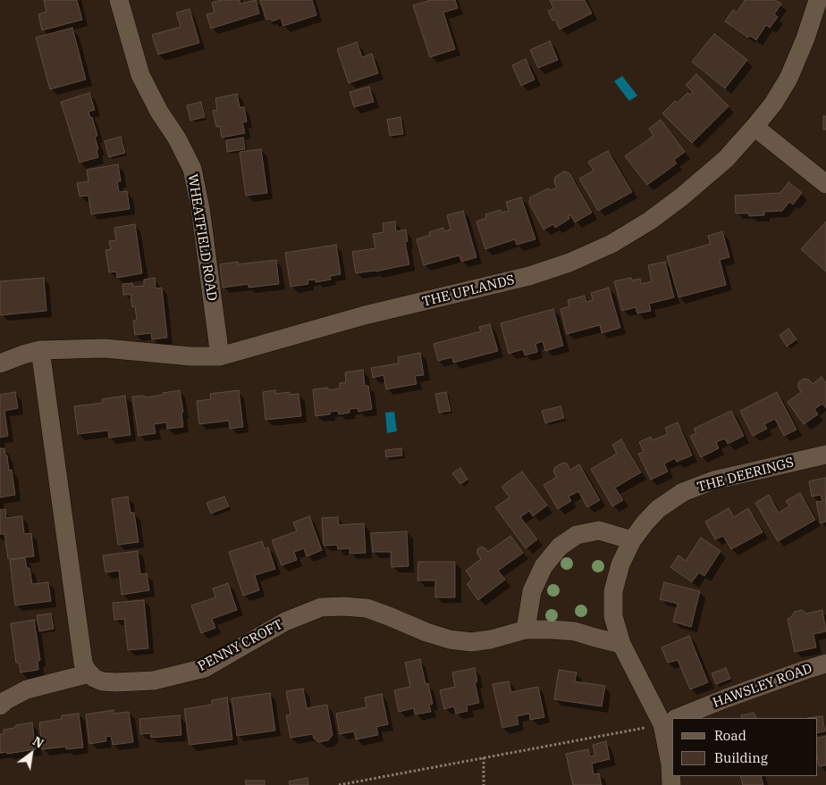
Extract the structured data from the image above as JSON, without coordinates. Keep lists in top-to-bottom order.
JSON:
{
  "streets": {
    "street": [
      "WHEATFIELD ROAD",
      "THE UPLANDS",
      "THE DEERINGS",
      "PENNY CROFT",
      "HAWSLEY ROAD"
    ]
  },
  "crossings": [
    ["WHEATFIELD ROAD", "THE UPLANDS"]
  ],
  "legend": ["Road", "Building"],
  "north": "top right"
}
